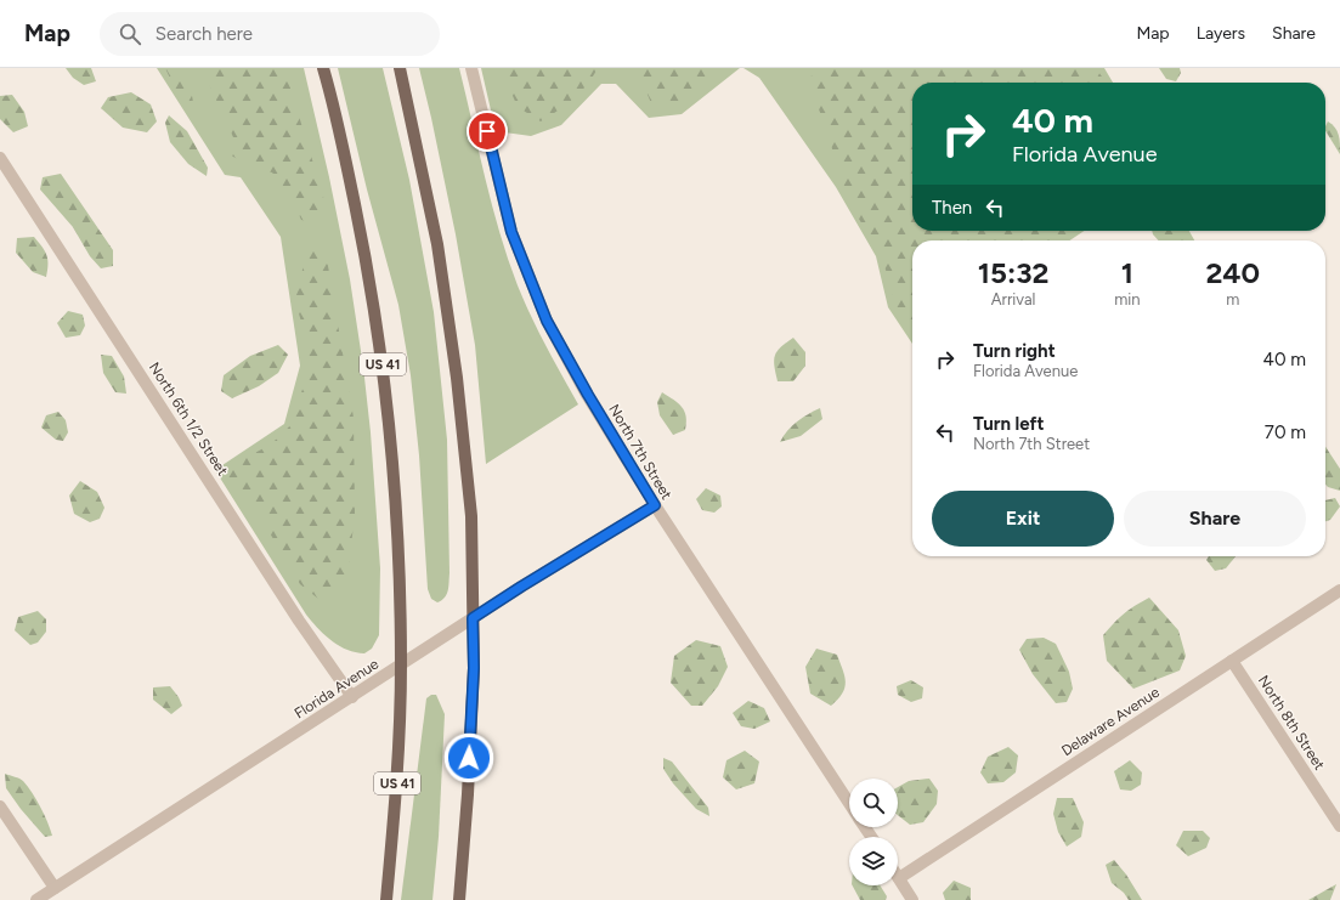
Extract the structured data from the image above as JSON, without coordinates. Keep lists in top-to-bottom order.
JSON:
{
  "streets": {
    "main road": ["US 41"],
    "street": [
      "North 6th 1/2 Street",
      "North 7th Street",
      "Florida Avenue",
      "Delaware Avenue",
      "North 8th Street"
    ]
  },
  "crossings": [
    ["US 41", "Florida Avenue"],
    ["North 6th 1/2 Street", "Florida Avenue"],
    ["North 7th Street", "Florida Avenue"],
    ["Delaware Avenue", "North 8th Street"]
  ],
  "page": {
    "header": "Map",
    "search": "Search here",
    "nav": ["Map", "Layers", "Share"],
    "turn": ["40 m", "Florida Avenue"],
    "then": "Then",
    "eta": [
      "15:32",
      "Arrival",
      "1",
      "min",
      "240",
      "m"
    ],
    "list": [
      {
        "name": "Turn right",
        "note": "Florida Avenue",
        "value": "40 m"
      },
      {
        "name": "Turn left",
        "note": "North 7th Street",
        "value": "70 m"
      }
    ],
    "buttons": ["Exit", "Share"]
  }
}
